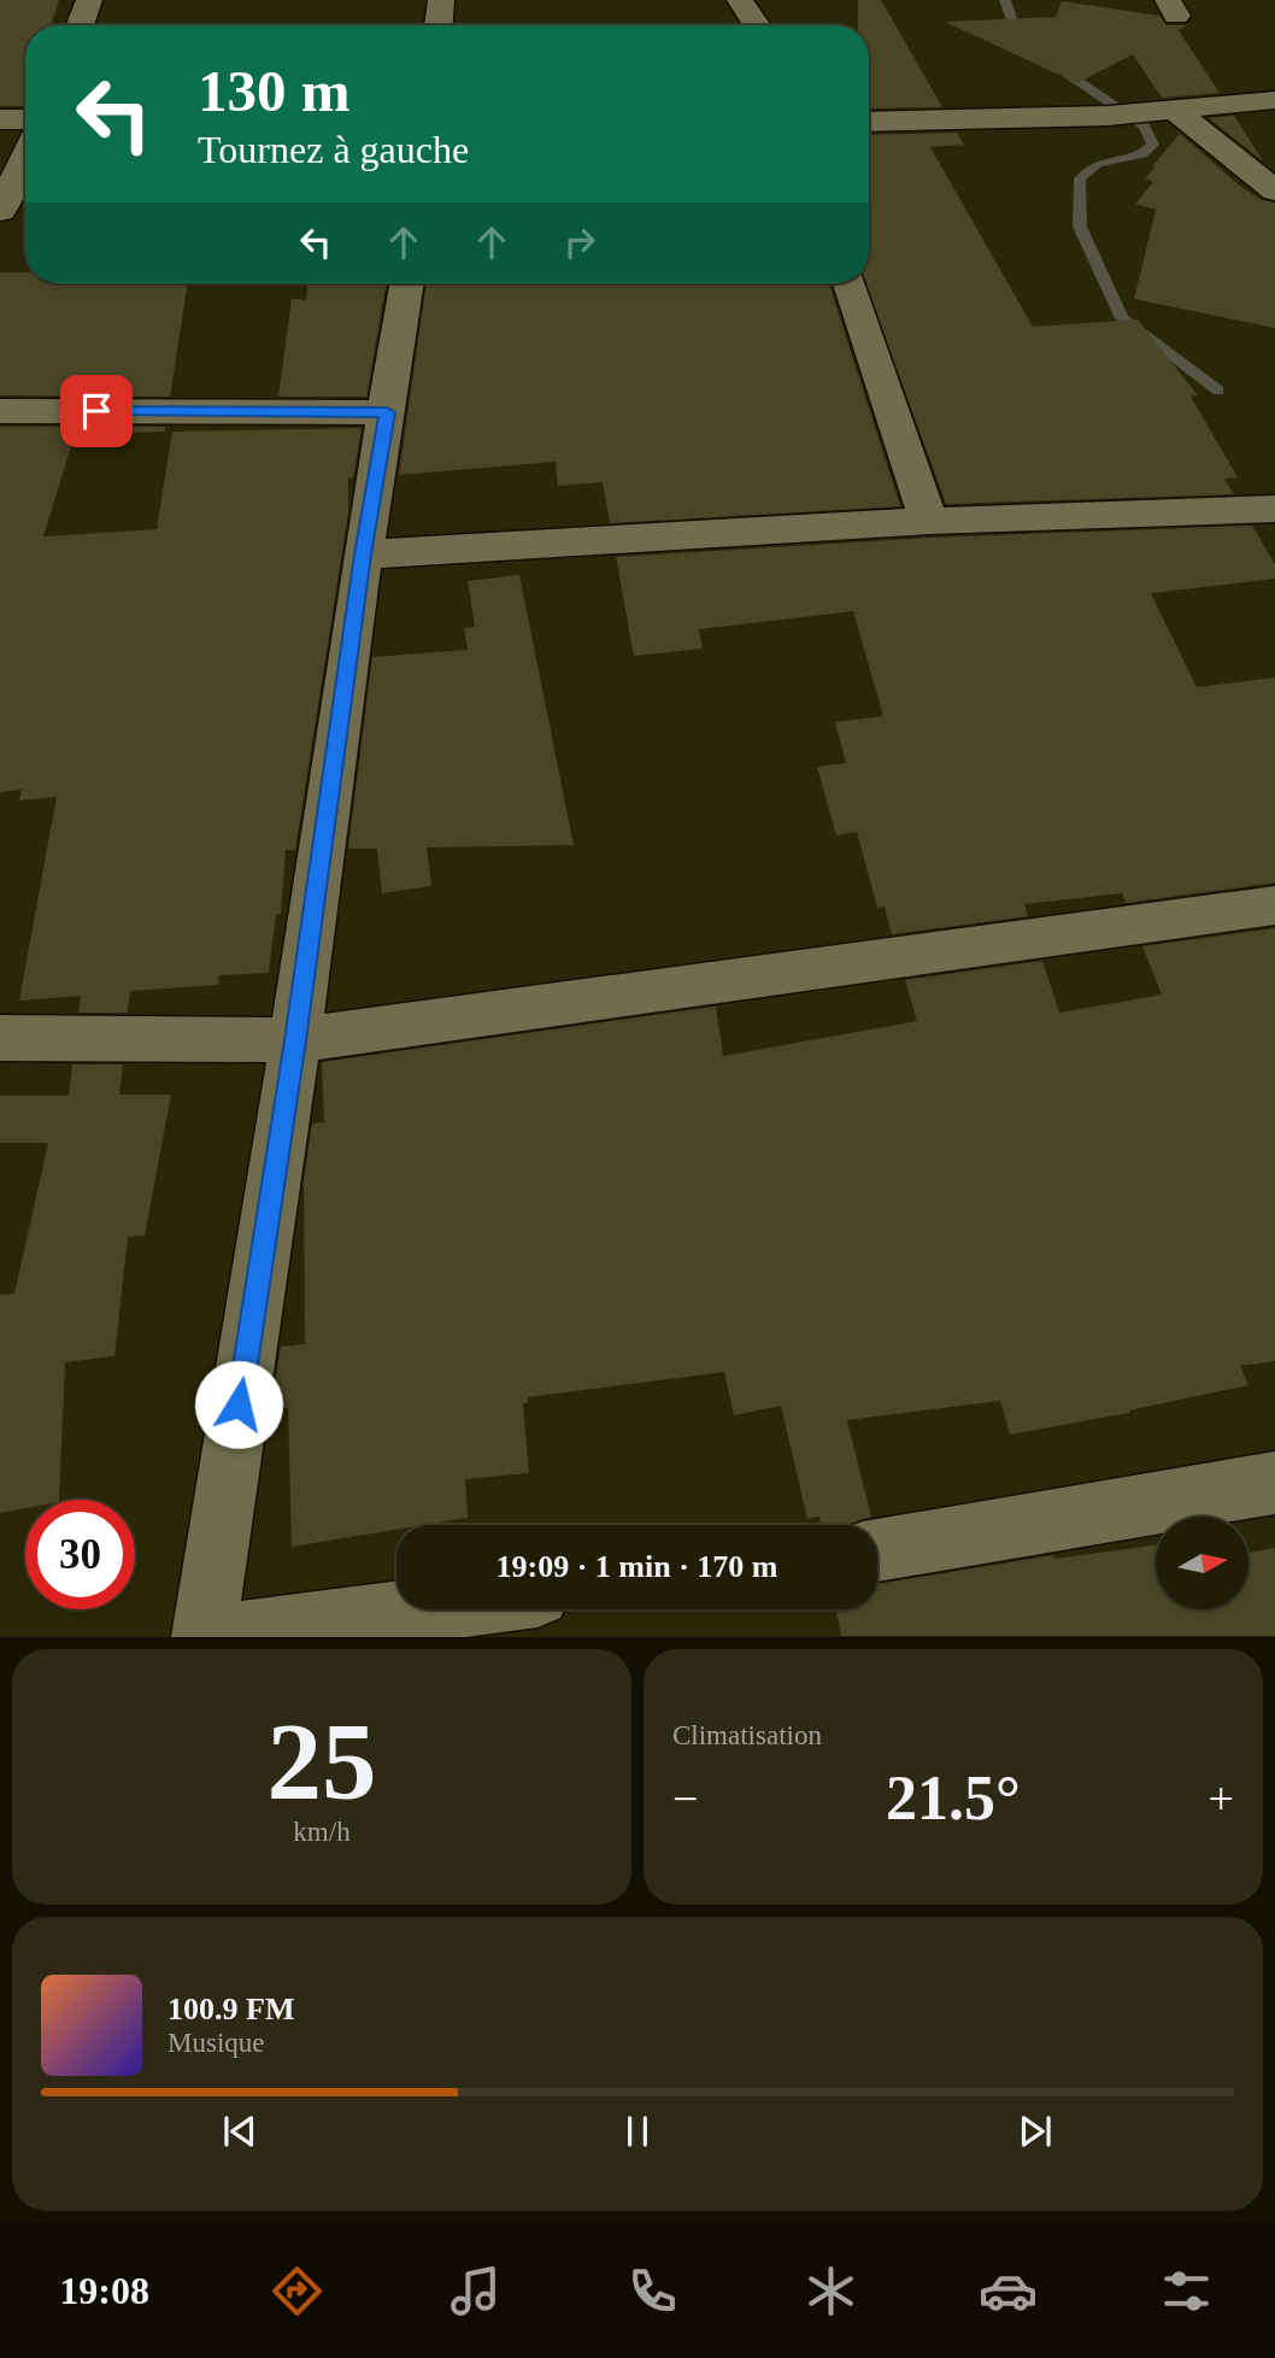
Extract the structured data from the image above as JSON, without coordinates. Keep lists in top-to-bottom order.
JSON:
{
  "north": "right",
  "page": {
    "turn": ["130 m", "Tournez à gauche"],
    "limit": "30",
    "trip": "19:09 · 1 min · 170 m",
    "tile": [
      ["25", "km/h"],
      "Climatisation"
    ],
    "heat": ["−", "21.5°", "+"],
    "song": ["100.9 FM", "Musique"],
    "tabs": "19:08"
  }
}
